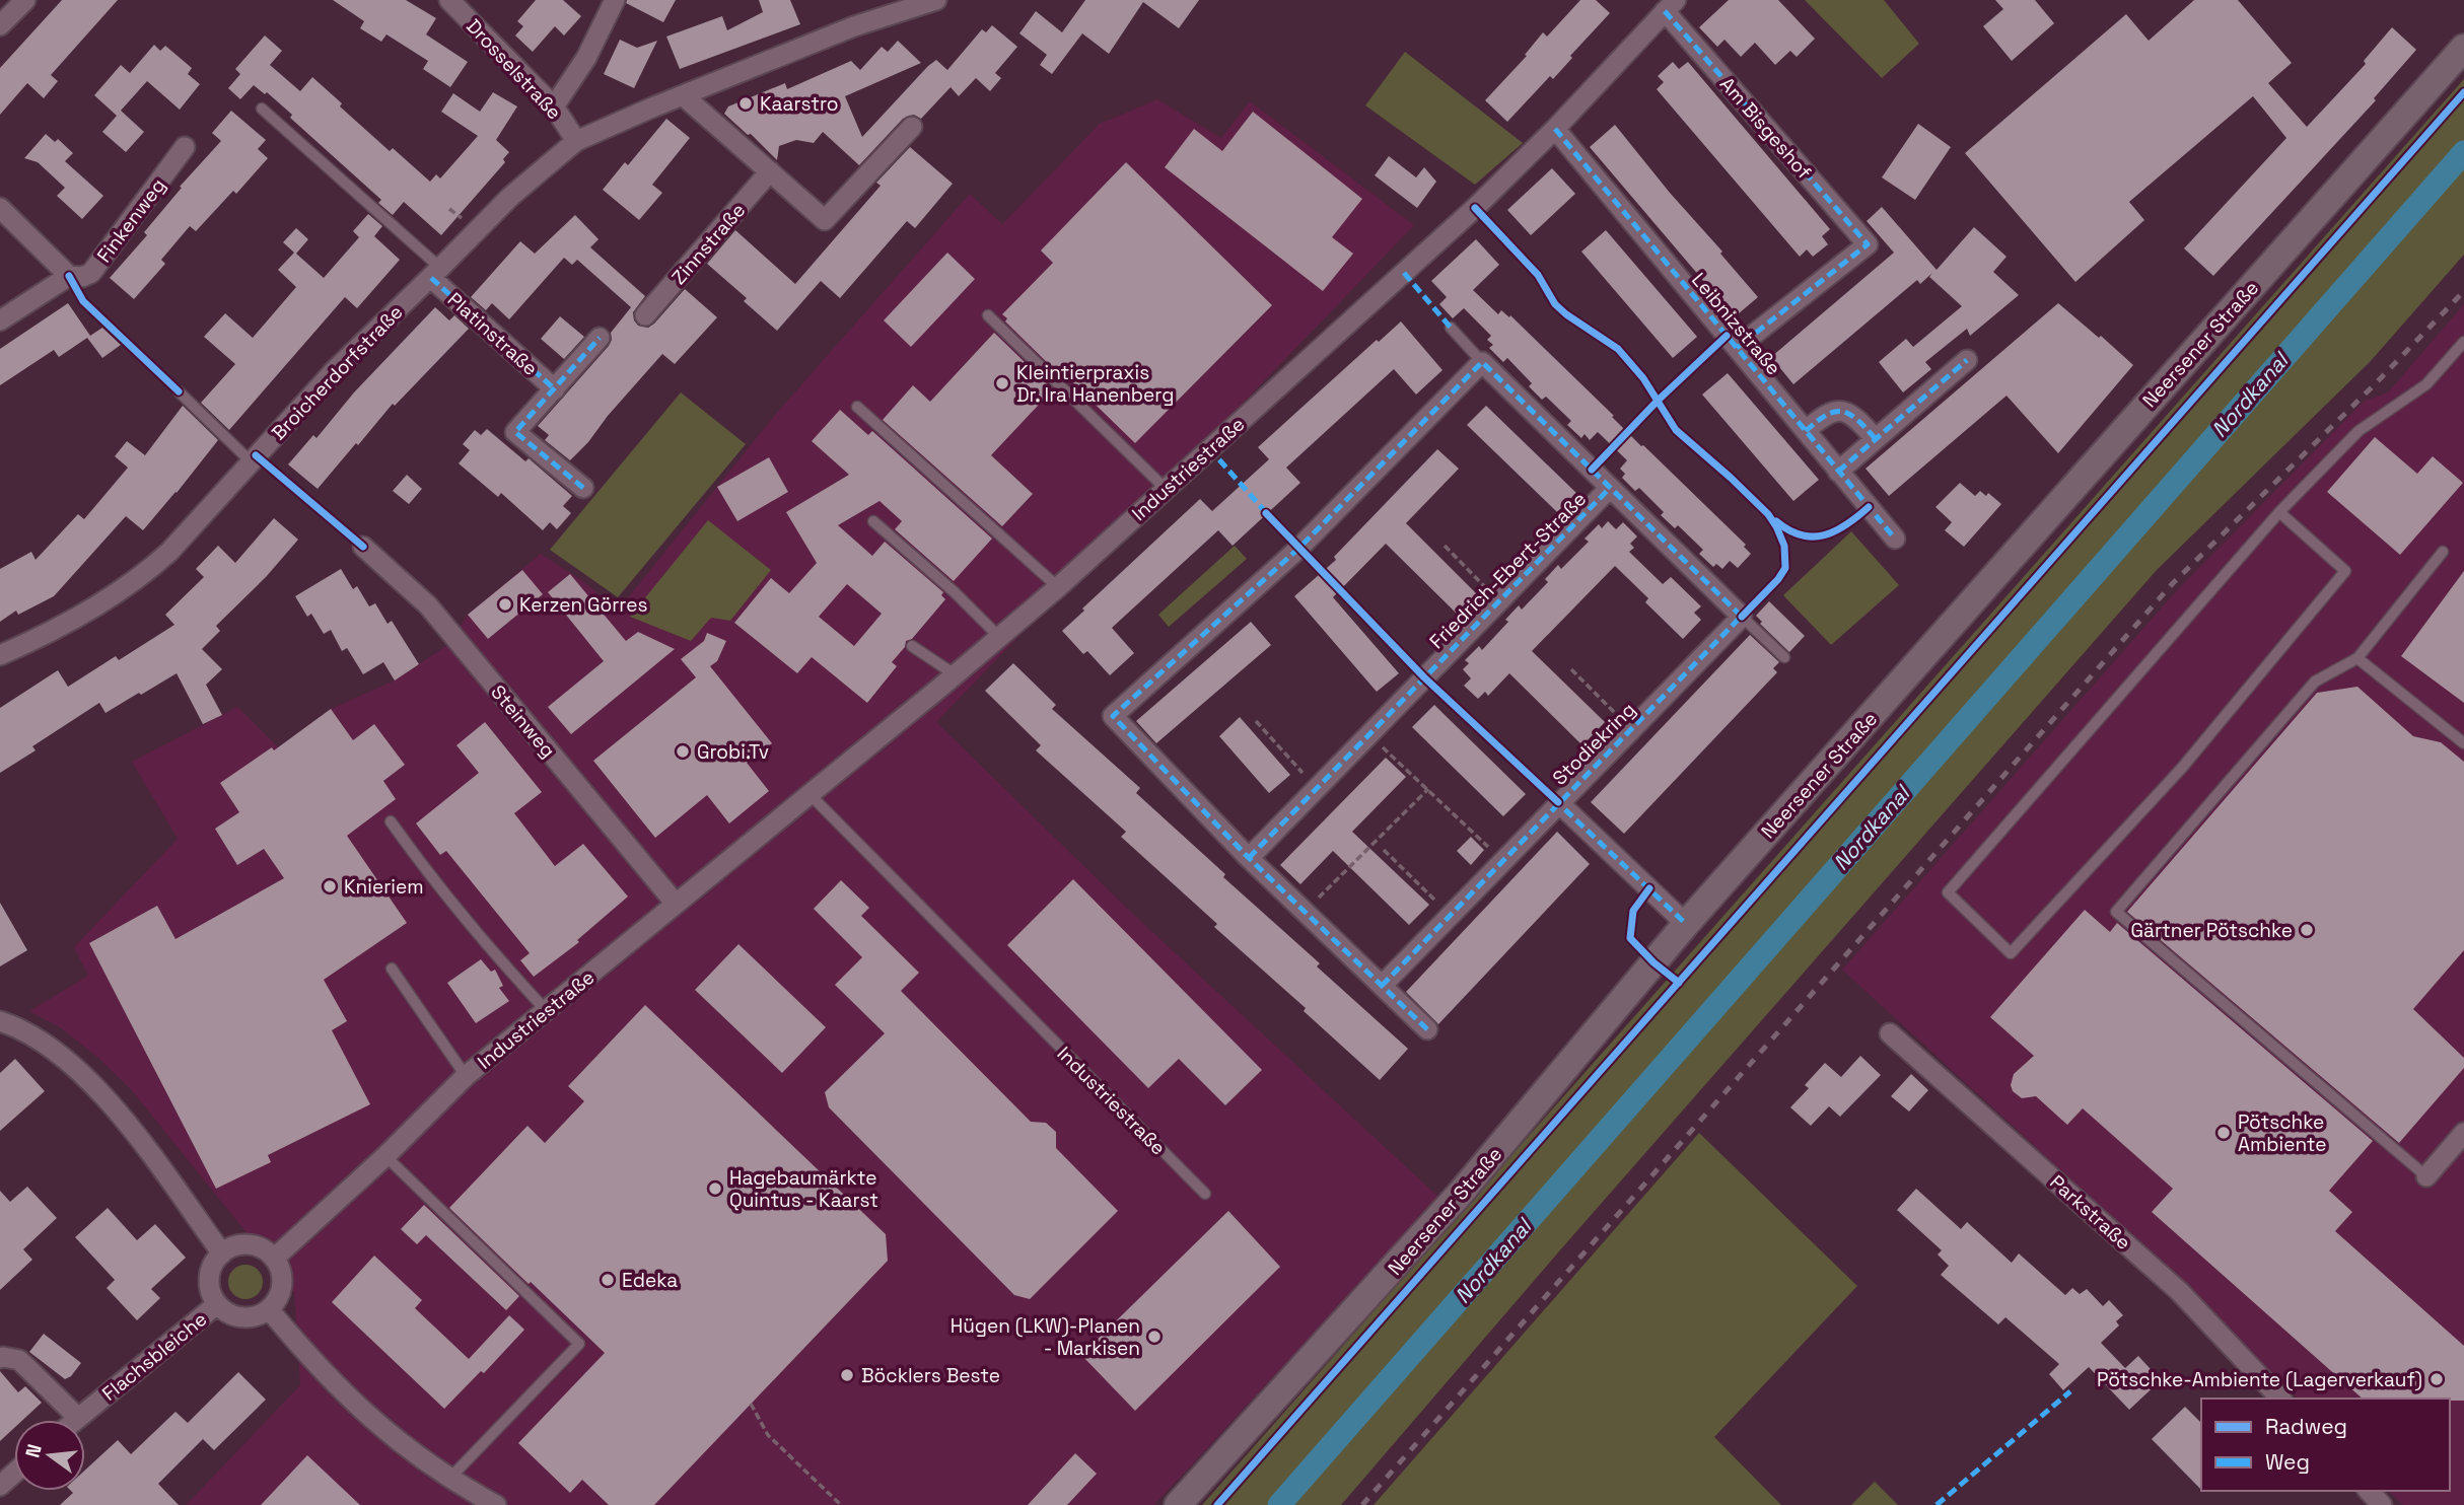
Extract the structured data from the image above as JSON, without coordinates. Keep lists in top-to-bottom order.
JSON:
{
  "streets": {
    "main road": ["Neersener Straße"],
    "street": [
      "Drosselstraße",
      "Am Bisgeshof",
      "Finkenweg",
      "Zinnstraße",
      "Leibnizstraße",
      "Platinstraße",
      "Broicherdorfstraße",
      "Industriestraße",
      "Friedrich-Ebert-Straße",
      "Steinweg",
      "Stodiekring",
      "Parkstraße",
      "Flachsbleiche"
    ]
  },
  "crossings": [
    ["Drosselstraße", "Broicherdorfstraße"],
    ["Am Bisgeshof", "Leibnizstraße"],
    ["Am Bisgeshof", "Industriestraße"],
    ["Leibnizstraße", "Industriestraße"],
    ["Platinstraße", "Broicherdorfstraße"],
    ["Neersener Straße", "Stodiekring"],
    ["Industriestraße", "Steinweg"],
    ["Industriestraße", "Flachsbleiche"]
  ],
  "water": ["Nordkanal"],
  "places": [
    "Kaarstro",
    "Kleintierpraxis Dr. Ira Hanenberg",
    "Kerzen Görres",
    "Grobi.Tv",
    "Knieriem",
    "Gärtner Pötschke",
    "Pötschke Ambiente",
    "Hagebaumärkte Quintus - Kaarst",
    "Edeka",
    "Hügen (LKW)-Planen - Markisen",
    "Böcklers Beste",
    "Pötschke-Ambiente (Lagerverkauf)"
  ],
  "legend": ["Radweg", "Weg"],
  "north": "left"
}
